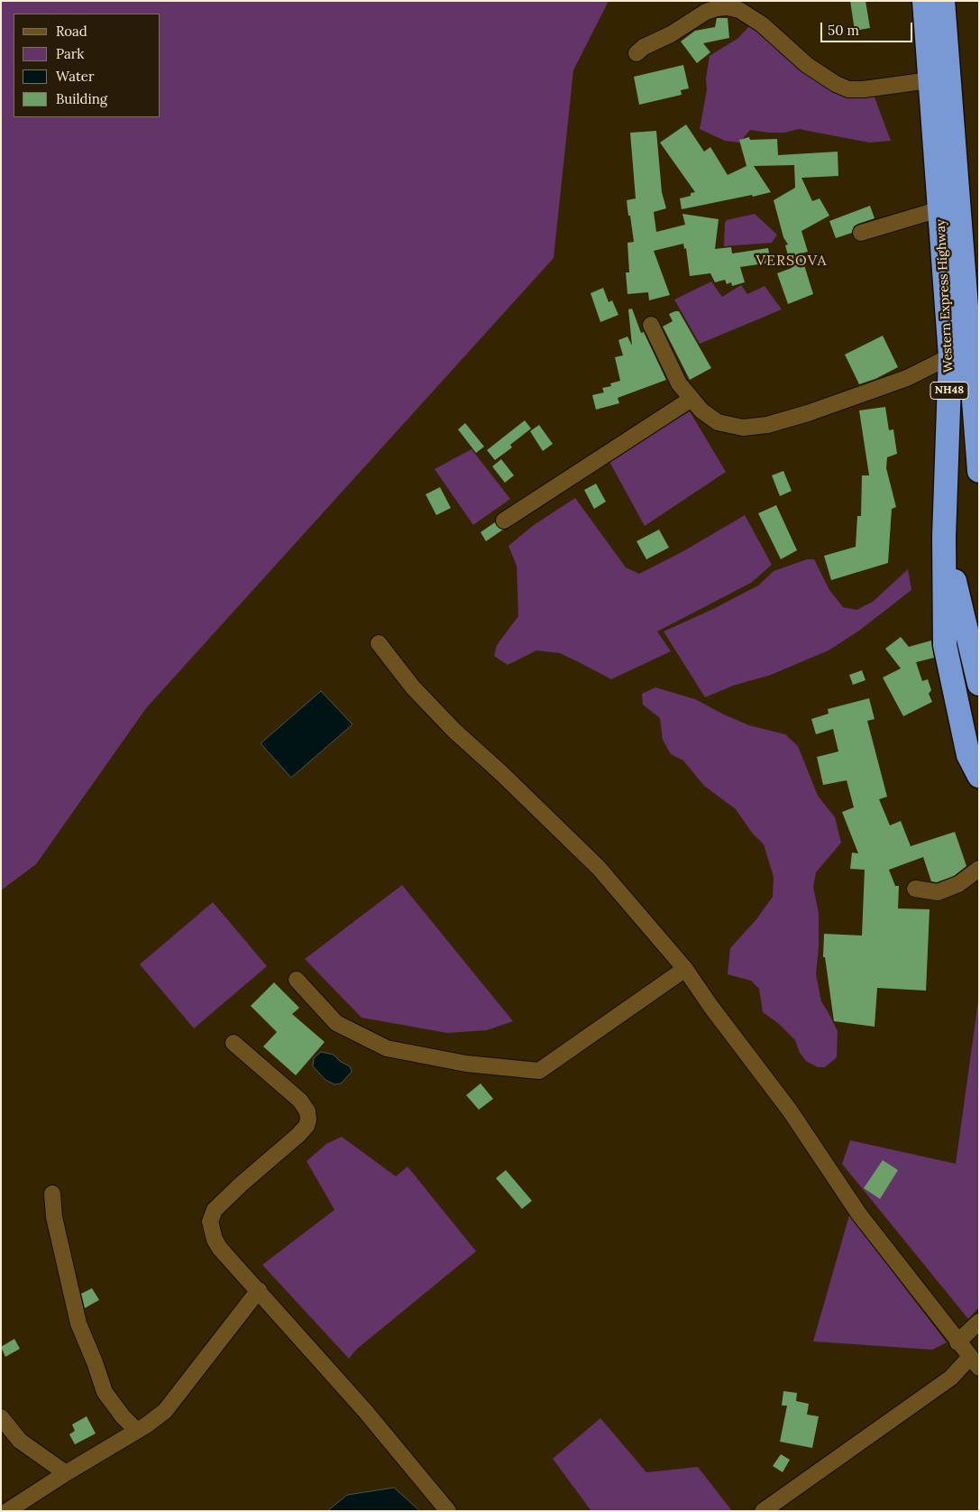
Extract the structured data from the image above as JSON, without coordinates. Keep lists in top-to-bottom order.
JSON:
{
  "streets": {
    "highway": ["Western Express Highway", "NH48"]
  },
  "districts": ["VERSOVA"],
  "legend": [
    "Road",
    "Park",
    "Water",
    "Building"
  ],
  "scale_bar": "50 m"
}
